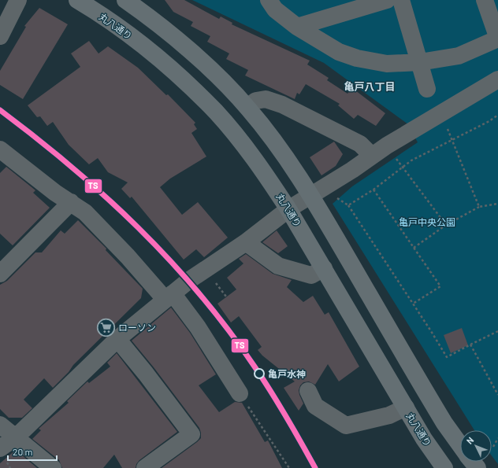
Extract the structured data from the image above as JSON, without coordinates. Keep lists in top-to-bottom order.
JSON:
{
  "streets": {
    "main road": ["丸八通り"]
  },
  "districts": ["亀戸八丁目"],
  "parks": ["亀戸中央公園"],
  "places": {
    "supermarket": ["ローソン"],
    "other": ["亀戸水神"]
  },
  "lines": ["transit line TS"],
  "scale_bar": "20 m",
  "north": "top left"
}
